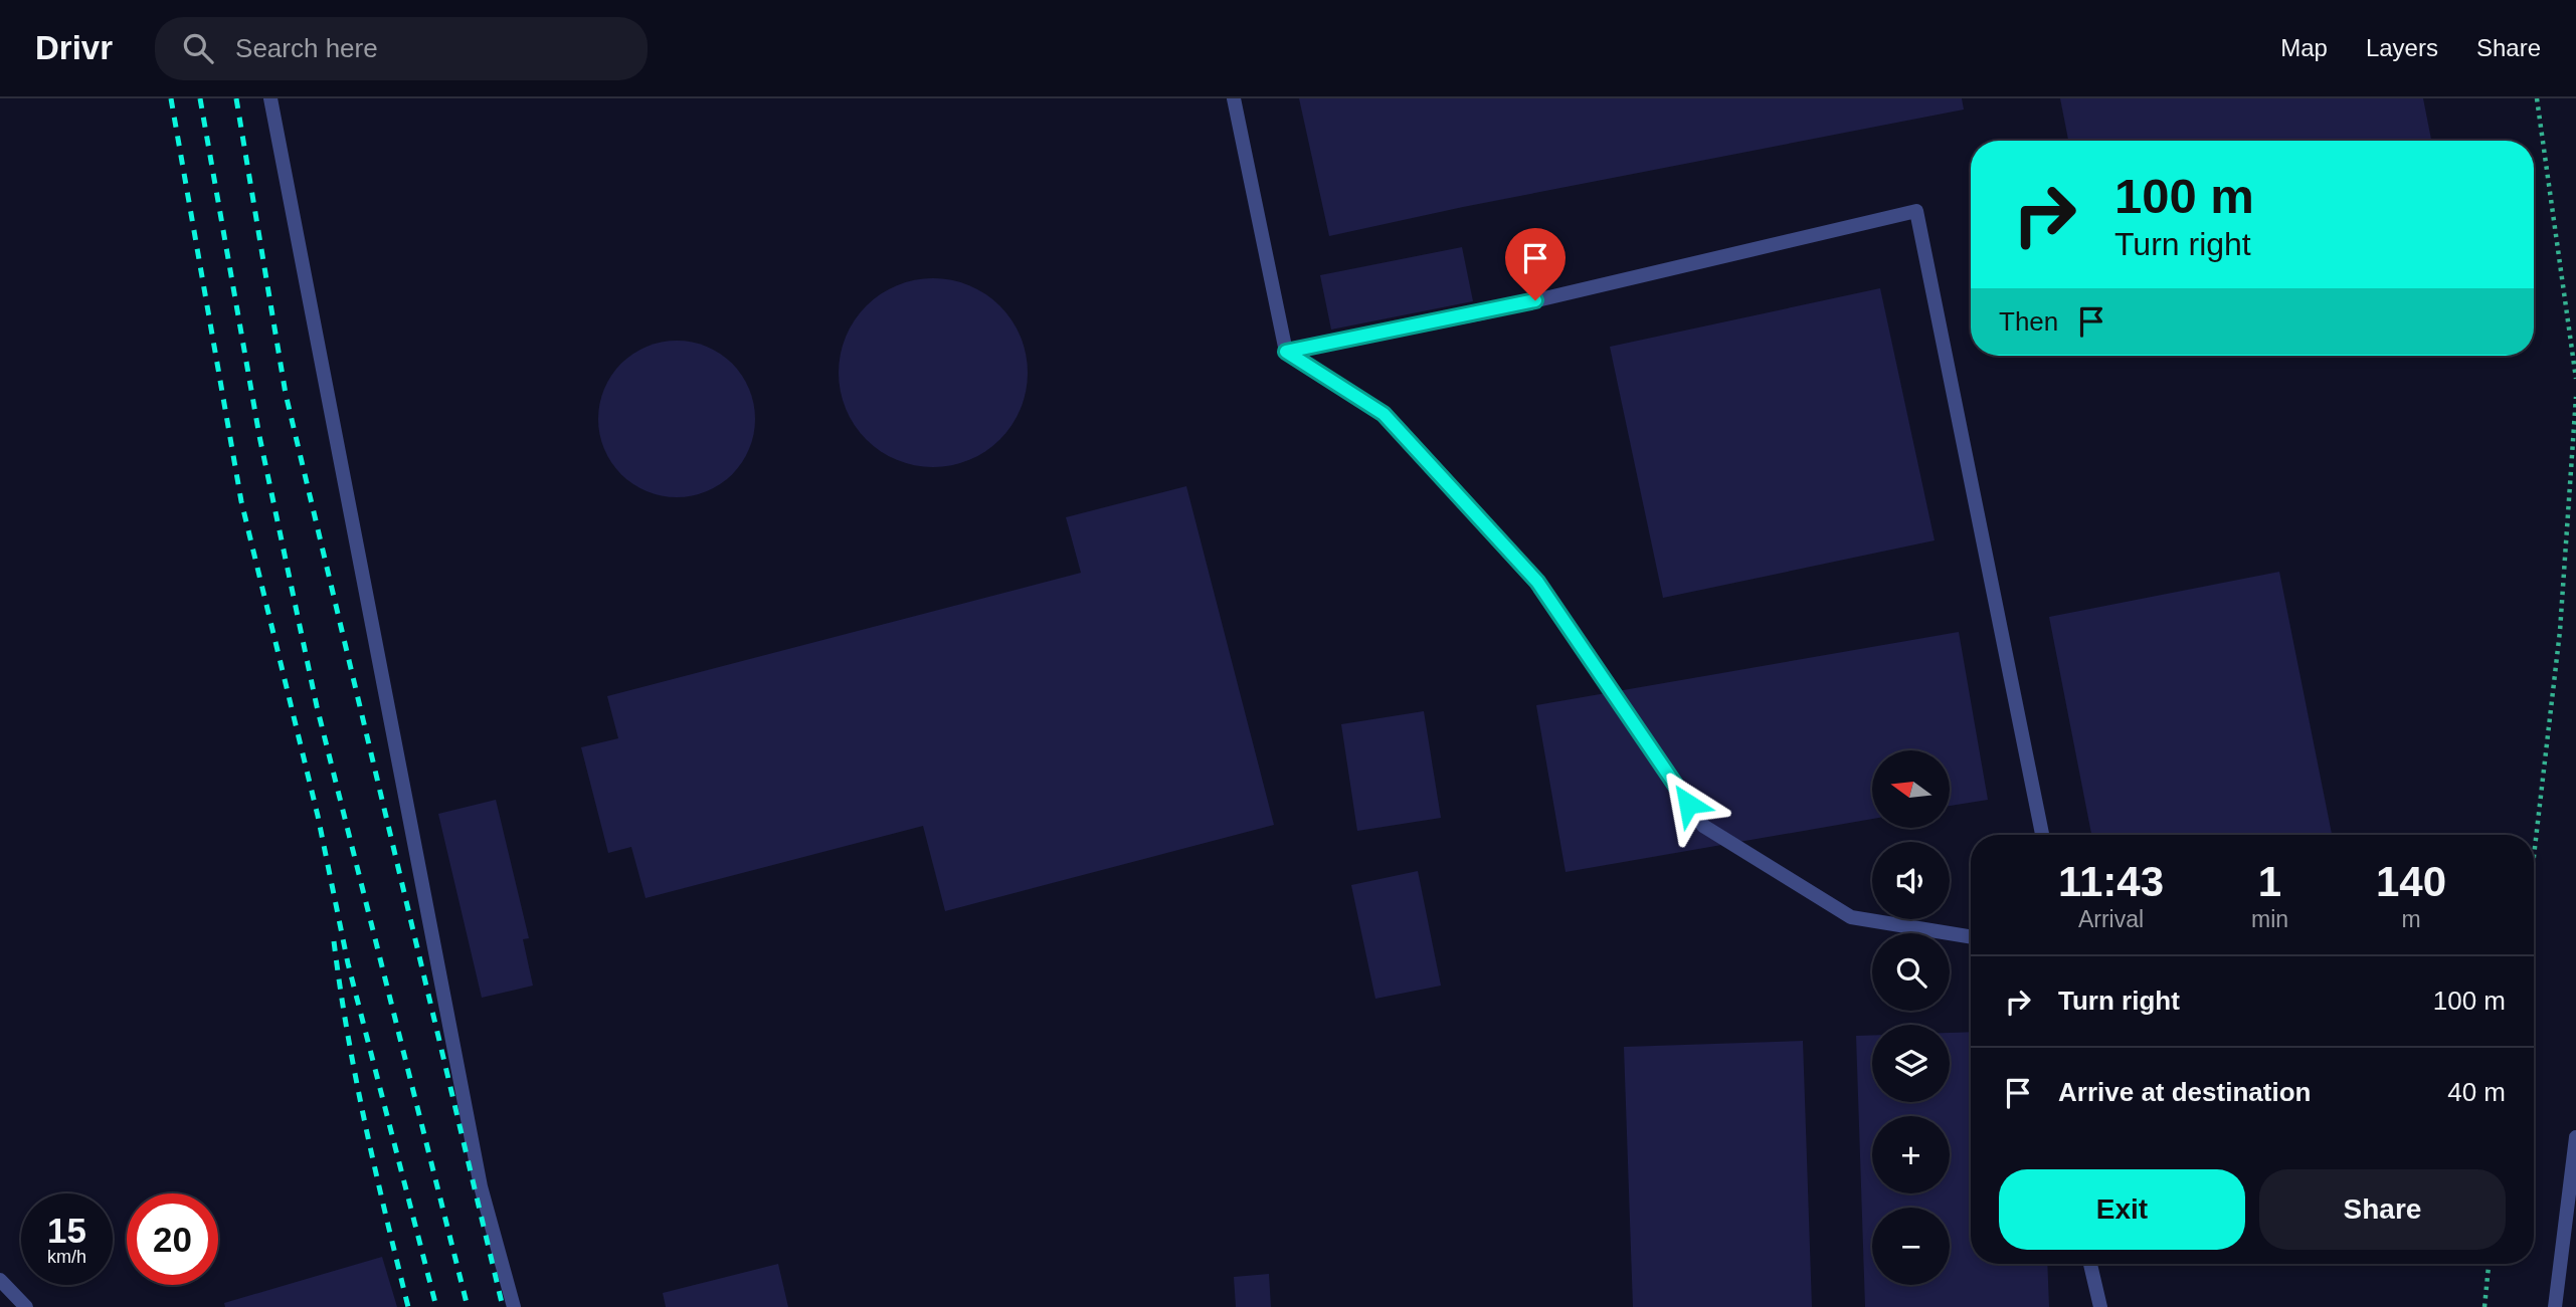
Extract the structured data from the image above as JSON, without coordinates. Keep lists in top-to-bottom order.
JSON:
{
  "north": "left",
  "page": {
    "header": "Drivr",
    "search": "Search here",
    "nav": ["Map", "Layers", "Share"],
    "turn": ["100 m", "Turn right"],
    "then": "Then",
    "map_buttons": ["+", "−"],
    "eta": [
      "11:43",
      "Arrival",
      "1",
      "min",
      "140",
      "m"
    ],
    "list": [
      {
        "name": "Turn right",
        "value": "100 m"
      },
      {
        "name": "Arrive at destination",
        "value": "40 m"
      }
    ],
    "buttons": ["Exit", "Share"],
    "speed": "15 km/h",
    "limit": "20"
  }
}
